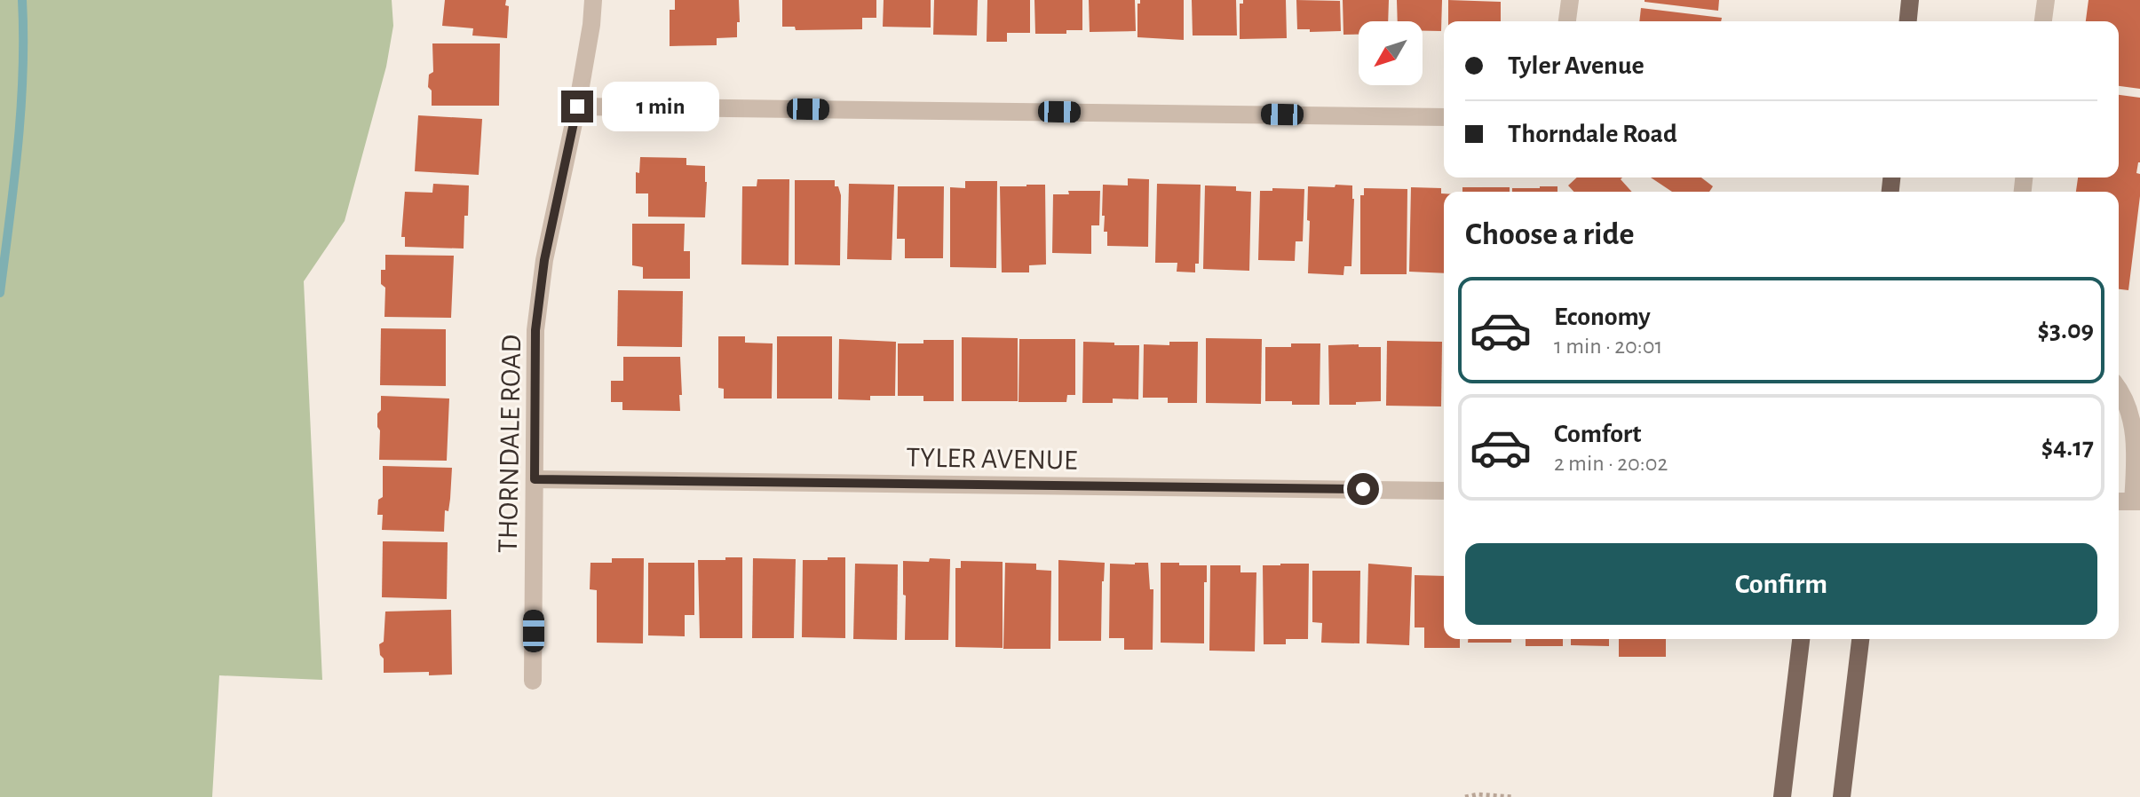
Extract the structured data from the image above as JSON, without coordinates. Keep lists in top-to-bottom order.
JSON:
{
  "streets": {
    "street": ["THORNDALE ROAD", "TYLER AVENUE"]
  },
  "crossings": [
    ["THORNDALE ROAD", "TYLER AVENUE"]
  ],
  "north": "bottom left",
  "page": {
    "banner": ["Tyler Avenue", "Thorndale Road"],
    "bubble": "1 min",
    "heading": "Choose a ride",
    "list": [
      {
        "name": "Economy",
        "note": "1 min · 20:01",
        "value": "$3.09"
      },
      {
        "name": "Comfort",
        "note": "2 min · 20:02",
        "value": "$4.17"
      }
    ],
    "buttons": "Confirm"
  }
}
